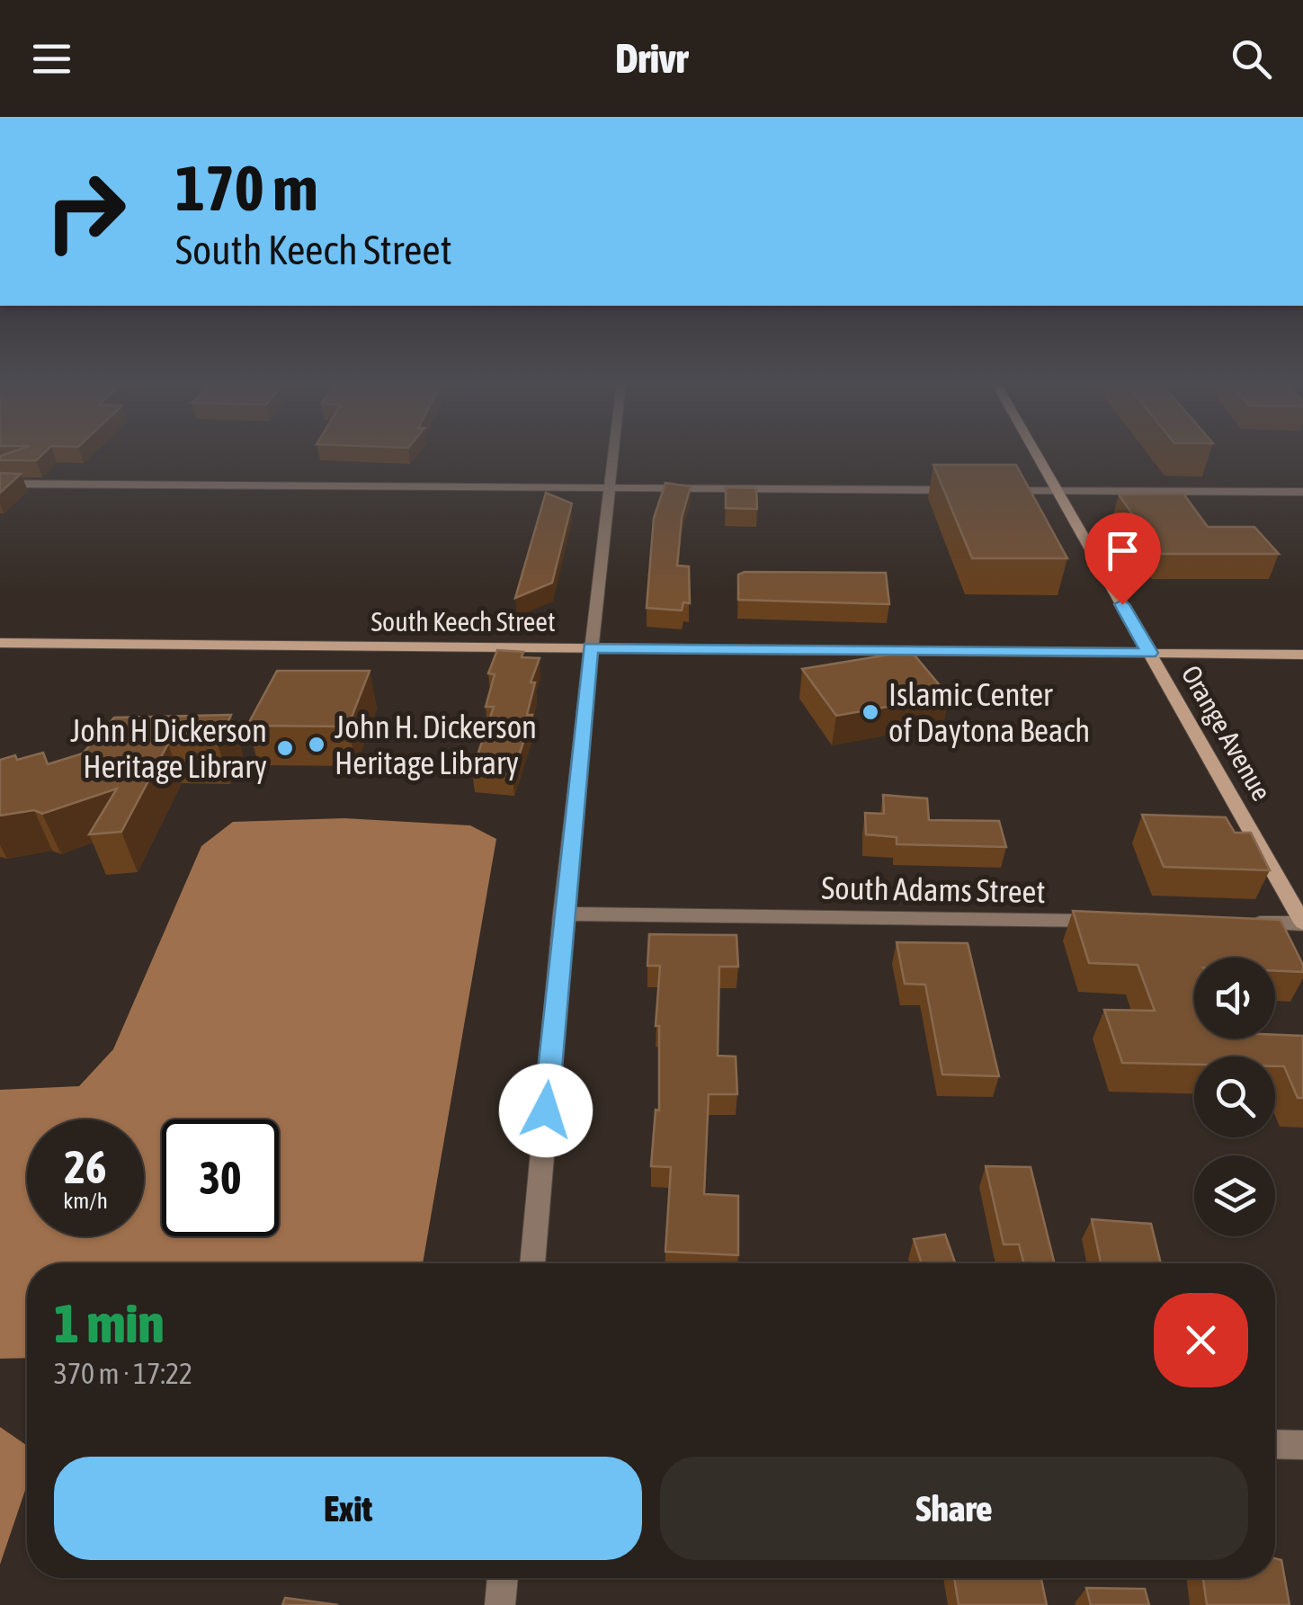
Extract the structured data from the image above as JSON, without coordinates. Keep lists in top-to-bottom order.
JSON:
{
  "streets": {
    "street": ["South Keech Street", "Orange Avenue", "South Adams Street"]
  },
  "crossings": [
    ["South Keech Street", "Orange Avenue"]
  ],
  "places": ["Islamic Center of Daytona Beach", "John H. Dickerson Heritage Library", "John H Dickerson Heritage Library"],
  "page": {
    "header": "Drivr",
    "turn": ["170 m", "South Keech Street"],
    "speed": "26 km/h",
    "limit": "30",
    "heading": ["1 min", "370 m · 17:22"],
    "buttons": ["Exit", "Share"]
  }
}
